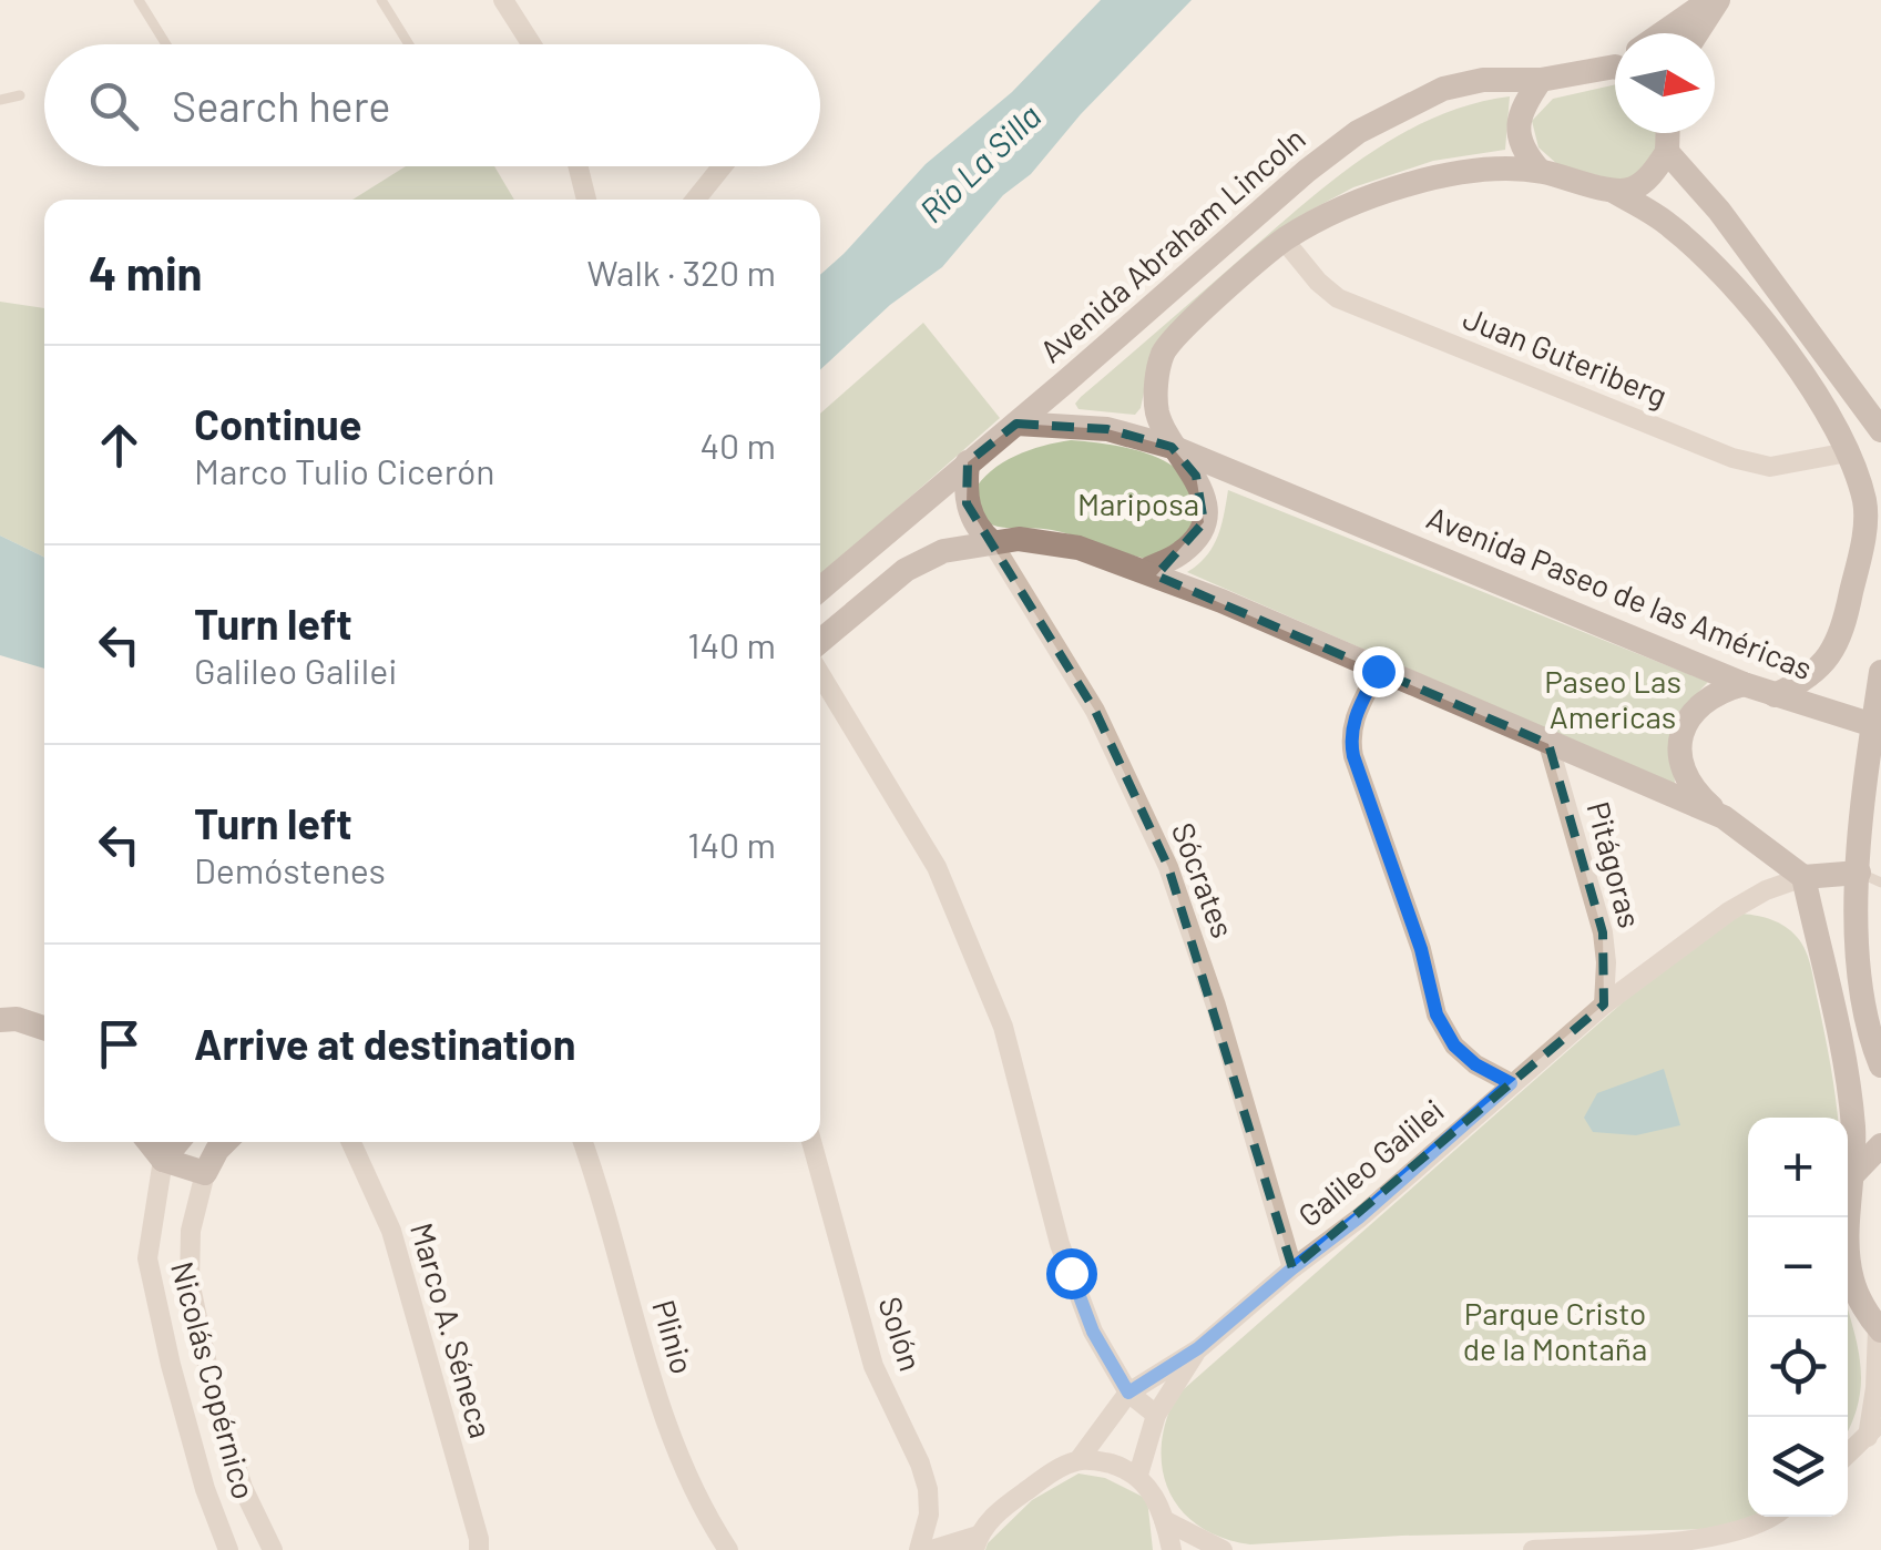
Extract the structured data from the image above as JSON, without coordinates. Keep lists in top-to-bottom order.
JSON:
{
  "streets": {
    "street": [
      "Avenida Abraham Lincoln",
      "Juan Guteriberg",
      "Avenida Paseo de las Américas",
      "Pitágoras",
      "Sócrates",
      "Galileo Galilei",
      "Marco A. Séneca",
      "Solón",
      "Plinio",
      "Nicolás Copérnico"
    ]
  },
  "crossings": [
    ["Avenida Abraham Lincoln", "Avenida Paseo de las Américas"],
    ["Pitágoras", "Galileo Galilei"],
    ["Sócrates", "Galileo Galilei"]
  ],
  "water": ["Río La Silla"],
  "parks": ["Mariposa", "Paseo Las Americas", "Parque Cristo de la Montaña"],
  "north": "right",
  "page": {
    "search": "Search here",
    "heading": ["4 min", "Walk · 320 m"],
    "list": [
      ["Continue", "Marco Tulio Cicerón", "40 m"],
      ["Turn left", "Galileo Galilei", "140 m"],
      ["Turn left", "Demóstenes", "140 m"],
      "Arrive at destination"
    ],
    "map_buttons": ["+", "−"]
  }
}
